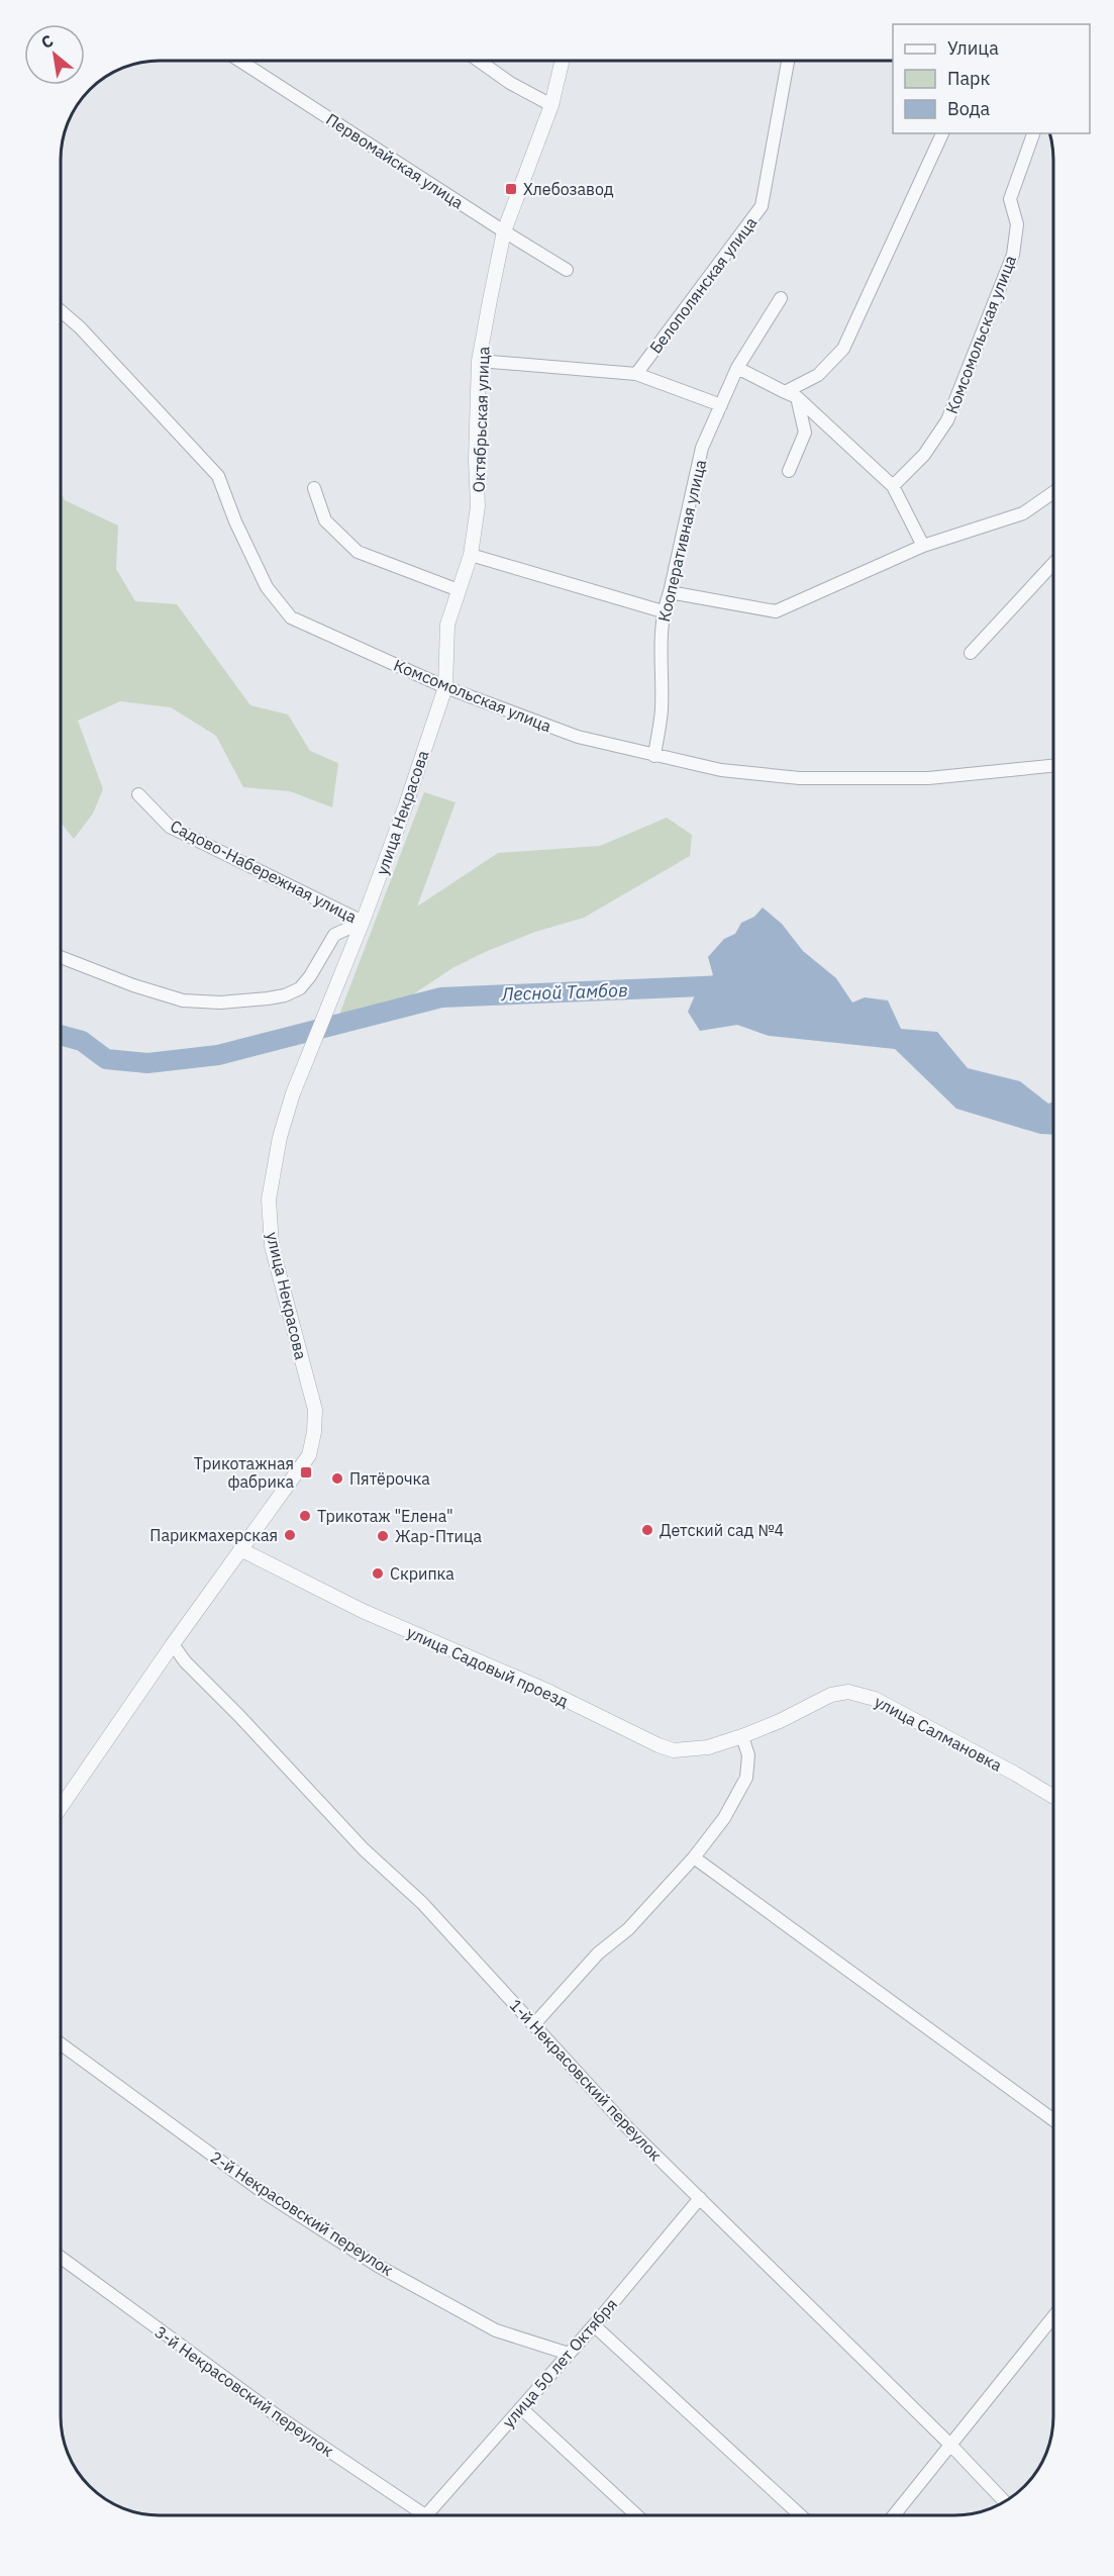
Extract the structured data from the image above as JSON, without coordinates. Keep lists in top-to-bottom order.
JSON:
{
  "streets": {
    "street": [
      "Первомайская улица",
      "Белополянская улица",
      "Комсомольская улица",
      "Октябрьская улица",
      "Кооперативная улица",
      "улица Некрасова",
      "Садово-Набережная улица",
      "улица Садовый проезд",
      "улица Салмановка",
      "1-й Некрасовский переулок",
      "2-й Некрасовский переулок",
      "улица 50 лет Октября",
      "3-й Некрасовский переулок"
    ]
  },
  "crossings": [
    ["Первомайская улица", "Октябрьская улица"],
    ["Комсомольская улица", "Октябрьская улица"],
    ["Комсомольская улица", "Кооперативная улица"],
    ["Комсомольская улица", "улица Некрасова"],
    ["Октябрьская улица", "улица Некрасова"],
    ["улица Некрасова", "Садово-Набережная улица"],
    ["улица Некрасова", "улица Садовый проезд"],
    ["улица Некрасова", "1-й Некрасовский переулок"],
    ["улица Садовый проезд", "улица Салмановка"],
    ["1-й Некрасовский переулок", "улица 50 лет Октября"],
    ["2-й Некрасовский переулок", "улица 50 лет Октября"]
  ],
  "water": ["Лесной Тамбов"],
  "places": {
    "transit": ["Хлебозавод", "Трикотажная фабрика"],
    "other": [
      "Пятёрочка",
      "Трикотаж \"Елена\"",
      "Детский сад №4",
      "Парикмахерская",
      "Жар-Птица",
      "Скрипка"
    ]
  },
  "legend": ["Улица", "Парк", "Вода"],
  "north": "top left"
}
